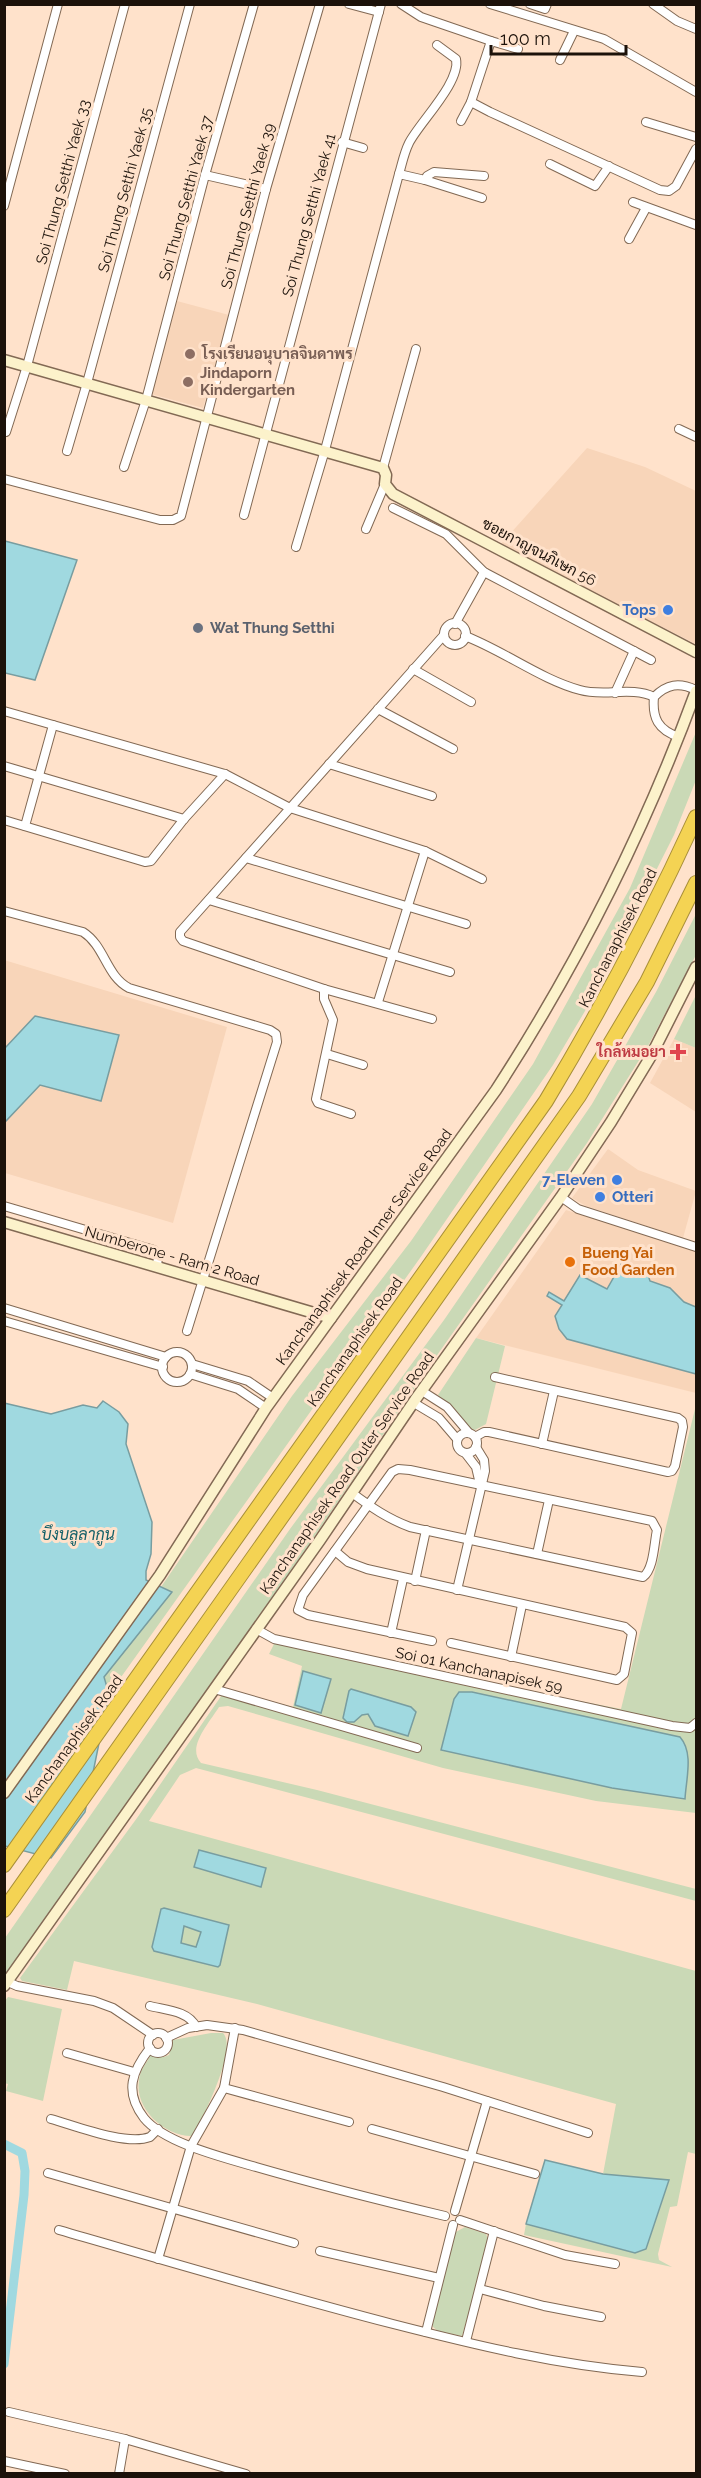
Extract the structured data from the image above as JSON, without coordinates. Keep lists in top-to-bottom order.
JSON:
{
  "streets": {
    "highway": ["Kanchanaphisek Road"],
    "main road": [
      "ซอยกาญจนภิเษก 56",
      "Kanchanaphisek Road Inner Service Road",
      "Numberone - Ram 2 Road",
      "Kanchanaphisek Road Outer Service Road"
    ],
    "street": [
      "Soi Thung Setthi Yaek 33",
      "Soi Thung Setthi Yaek 35",
      "Soi Thung Setthi Yaek 37",
      "Soi Thung Setthi Yaek 39",
      "Soi Thung Setthi Yaek 41",
      "Soi 01 Kanchanapisek 59"
    ]
  },
  "crossings": [
    ["Kanchanaphisek Road Inner Service Road", "Numberone - Ram 2 Road"],
    ["Kanchanaphisek Road Outer Service Road", "Soi 01 Kanchanapisek 59"]
  ],
  "water": ["บึงบลูลากูน"],
  "places": {
    "other": [
      "โรงเรียนอนุบาลจินดาพร",
      "Jindaporn Kindergarten",
      "Tops",
      "Wat Thung Setthi",
      "7-Eleven",
      "Otteri",
      "Bueng Yai Food Garden"
    ],
    "health": ["ใกล้หมอยา"]
  },
  "scale_bar": "100 m"
}
